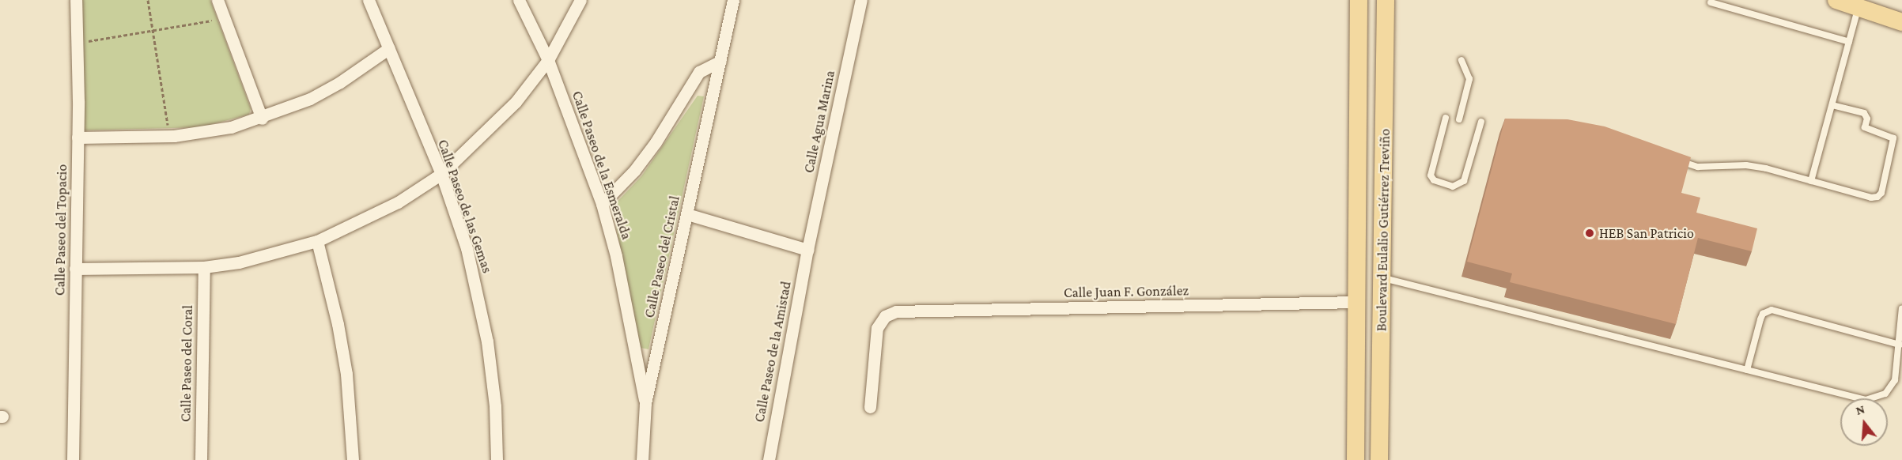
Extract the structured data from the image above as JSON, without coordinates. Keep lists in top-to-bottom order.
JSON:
{
  "streets": {
    "main road": ["Boulevard Eulalio Gutiérrez Treviño"],
    "street": [
      "Calle Agua Marina",
      "Calle Paseo de la Esmeralda",
      "Calle Paseo de las Gemas",
      "Calle Paseo del Topacio",
      "Calle Paseo del Cristal",
      "Calle Juan F. González",
      "Calle Paseo de la Amistad",
      "Calle Paseo del Coral"
    ]
  },
  "crossings": [
    ["Calle Agua Marina", "Calle Paseo de la Amistad"],
    ["Calle Paseo de la Esmeralda", "Calle Paseo del Cristal"],
    ["Boulevard Eulalio Gutiérrez Treviño", "Calle Juan F. González"]
  ],
  "places": ["HEB San Patricio"],
  "north": "top"
}
